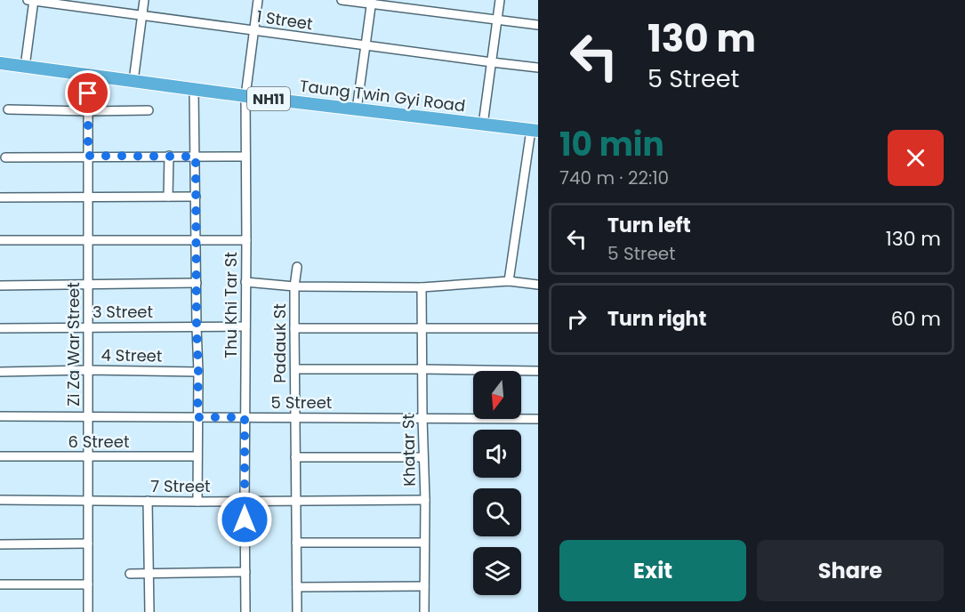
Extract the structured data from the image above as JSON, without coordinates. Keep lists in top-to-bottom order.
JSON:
{
  "streets": {
    "highway": ["Taung Twin Gyi Road", "NH11"],
    "street": [
      "1 Street",
      "Thu Khi Tar St",
      "3 Street",
      "Padauk St",
      "Zi Za War Street",
      "4 Street",
      "5 Street",
      "6 Street",
      "Khatar St",
      "7 Street"
    ]
  },
  "crossings": [
    ["1 Street", "Thu Khi Tar St"],
    ["Taung Twin Gyi Road", "Thu Khi Tar St"],
    ["Taung Twin Gyi Road", "Zi Za War Street"],
    ["Thu Khi Tar St", "3 Street"],
    ["Thu Khi Tar St", "5 Street"],
    ["Thu Khi Tar St", "7 Street"],
    ["3 Street", "Zi Za War Street"],
    ["Padauk St", "5 Street"],
    ["Padauk St", "7 Street"],
    ["Zi Za War Street", "4 Street"],
    ["Zi Za War Street", "5 Street"],
    ["Zi Za War Street", "6 Street"],
    ["Zi Za War Street", "7 Street"],
    ["5 Street", "Khatar St"],
    ["Khatar St", "7 Street"]
  ],
  "north": "bottom",
  "page": {
    "turn": ["130 m", "5 Street"],
    "heading": ["10 min", "740 m · 22:10"],
    "list": [
      {
        "name": "Turn left",
        "note": "5 Street",
        "value": "130 m"
      },
      {
        "name": "Turn right",
        "value": "60 m"
      }
    ],
    "buttons": ["Exit", "Share"]
  }
}
